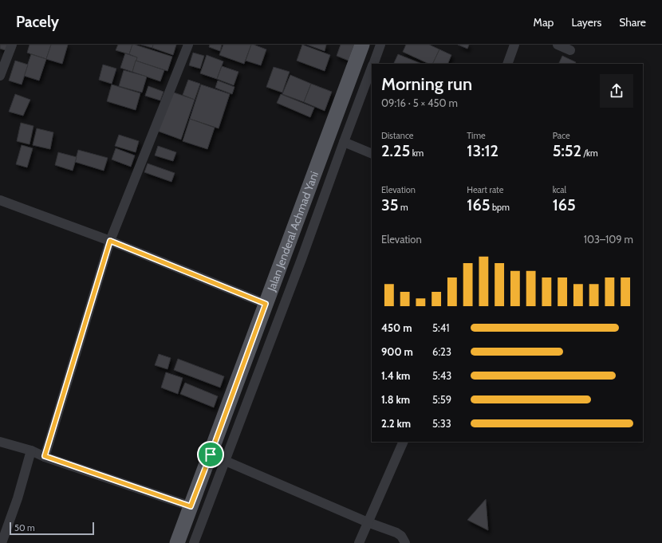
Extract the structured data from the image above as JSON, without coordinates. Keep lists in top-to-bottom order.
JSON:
{
  "streets": {
    "main road": ["Jalan Jenderal Achmad Yani"]
  },
  "scale_bar": "50 m",
  "page": {
    "header": "Pacely",
    "nav": ["Map", "Layers", "Share"],
    "heading": ["Morning run", "09:16 · 5 × 450 m"],
    "stats": [
      ["Distance", "2.25 km"],
      ["Time", "13:12"],
      ["Pace", "5:52 /km"],
      ["Elevation", "35 m"],
      ["Heart rate", "165 bpm"],
      ["kcal", "165"]
    ],
    "chart": ["Elevation", "103–109 m"],
    "list": [
      {
        "name": "450 m",
        "note": "5:41"
      },
      {
        "name": "900 m",
        "note": "6:23"
      },
      {
        "name": "1.4 km",
        "note": "5:43"
      },
      {
        "name": "1.8 km",
        "note": "5:59"
      },
      {
        "name": "2.2 km",
        "note": "5:33"
      }
    ],
    "scale": "50 m"
  }
}
